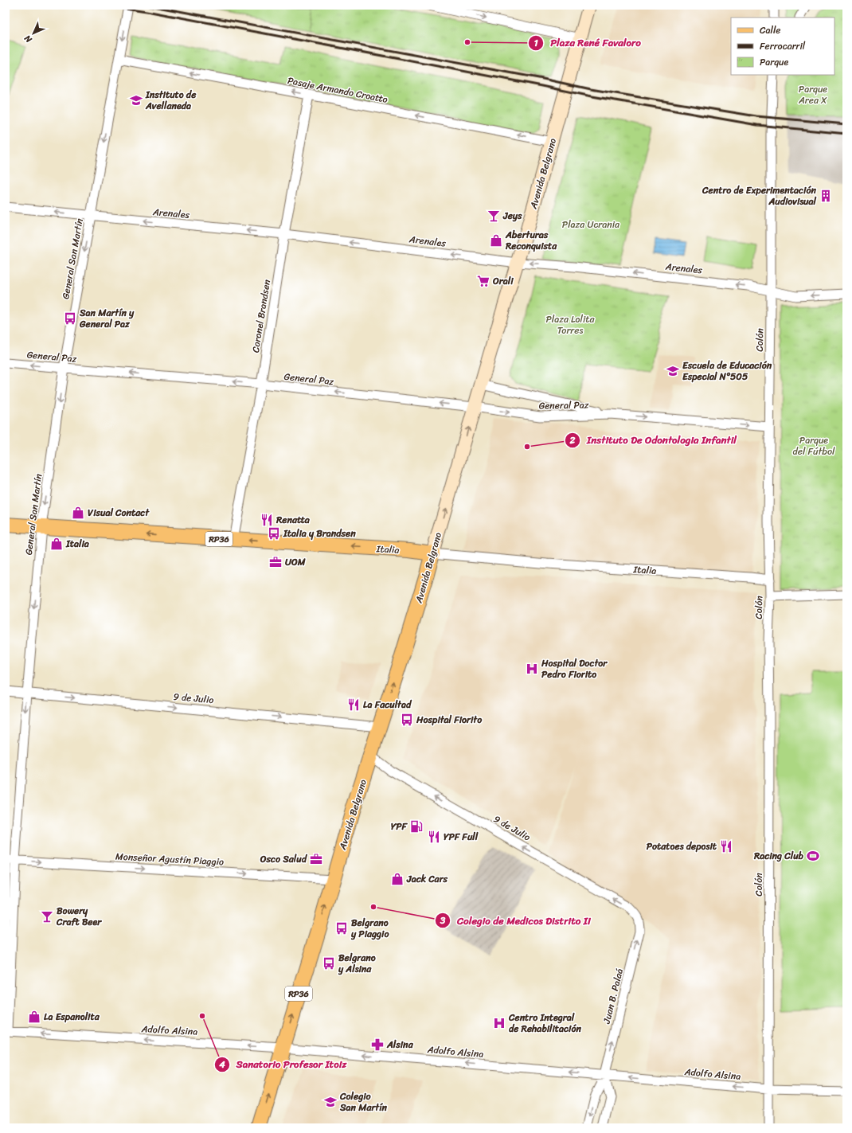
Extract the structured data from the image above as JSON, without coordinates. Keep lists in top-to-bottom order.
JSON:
{
  "streets": {
    "main road": ["Avenida Belgrano", "RP36", "Italia"],
    "street": [
      "Pasaje Armando Croatto",
      "Arenales",
      "General San Martín",
      "Coronel Brandsen",
      "Colón",
      "General Paz",
      "9 de Julio",
      "Monseñor Agustín Piaggio",
      "Juan B. Palaá",
      "Adolfo Alsina"
    ]
  },
  "crossings": [
    ["Pasaje Armando Croatto", "Avenida Belgrano"],
    ["Pasaje Armando Croatto", "General San Martín"],
    ["Pasaje Armando Croatto", "Coronel Brandsen"],
    ["Avenida Belgrano", "Arenales"],
    ["Avenida Belgrano", "General Paz"],
    ["Avenida Belgrano", "Italia"],
    ["Avenida Belgrano", "9 de Julio"],
    ["Avenida Belgrano", "Monseñor Agustín Piaggio"],
    ["Avenida Belgrano", "Adolfo Alsina"],
    ["Arenales", "General San Martín"],
    ["Arenales", "Coronel Brandsen"],
    ["Arenales", "Colón"],
    ["General San Martín", "General Paz"],
    ["General San Martín", "Italia"],
    ["General San Martín", "9 de Julio"],
    ["General San Martín", "Monseñor Agustín Piaggio"],
    ["General San Martín", "Adolfo Alsina"],
    ["Coronel Brandsen", "General Paz"],
    ["Coronel Brandsen", "Italia"],
    ["Colón", "General Paz"],
    ["Colón", "Italia"],
    ["Colón", "Adolfo Alsina"],
    ["9 de Julio", "Juan B. Palaá"],
    ["Juan B. Palaá", "Adolfo Alsina"]
  ],
  "one_way": [
    "Pasaje Armando Croatto",
    "Avenida Belgrano",
    "Arenales",
    "General San Martín",
    "Italia",
    "Monseñor Agustín Piaggio",
    "Adolfo Alsina"
  ],
  "parks": [
    "Parque Area X",
    "Plaza Ucrania",
    "Plaza Lolita Torres",
    "Parque del Fútbol"
  ],
  "places": {
    "other": [
      "Plaza René Favaloro",
      "Instituto De Odontologia Infantil",
      "Colegio de Medicos Distrito II",
      "Sanatorio Profesor Itoiz"
    ],
    "school or university": ["Instituto de Avellaneda", "Escuela de Educación Especial N°505", "Colegio San Martín"],
    "building": ["Centro de Experimentación Audiovisual"],
    "bar": ["Jeys", "Bowery Craft Beer"],
    "shop": [
      "Aberturas Reconquista",
      "Visual Contact",
      "Italia",
      "Jack Cars",
      "La Espanolita"
    ],
    "supermarket": ["Orali"],
    "bus stop": [
      "San Martín y General Paz",
      "Italia y Brandsen",
      "Hospital Fiorito",
      "Belgrano y Piaggio",
      "Belgrano y Alsina"
    ],
    "restaurant": [
      "Renatta",
      "La Facultad",
      "YPF Full",
      "Potatoes deposit"
    ],
    "office": ["UOM", "Osco Salud"],
    "hospital": ["Hospital Doctor Pedro Fiorito", "Centro Integral de Rehabilitación"],
    "fuel station": ["YPF"],
    "sports": ["Racing Club"],
    "pharmacy": ["Alsina"]
  },
  "legend": ["Calle", "Ferrocarril", "Parque"],
  "north": "bottom left"
}
